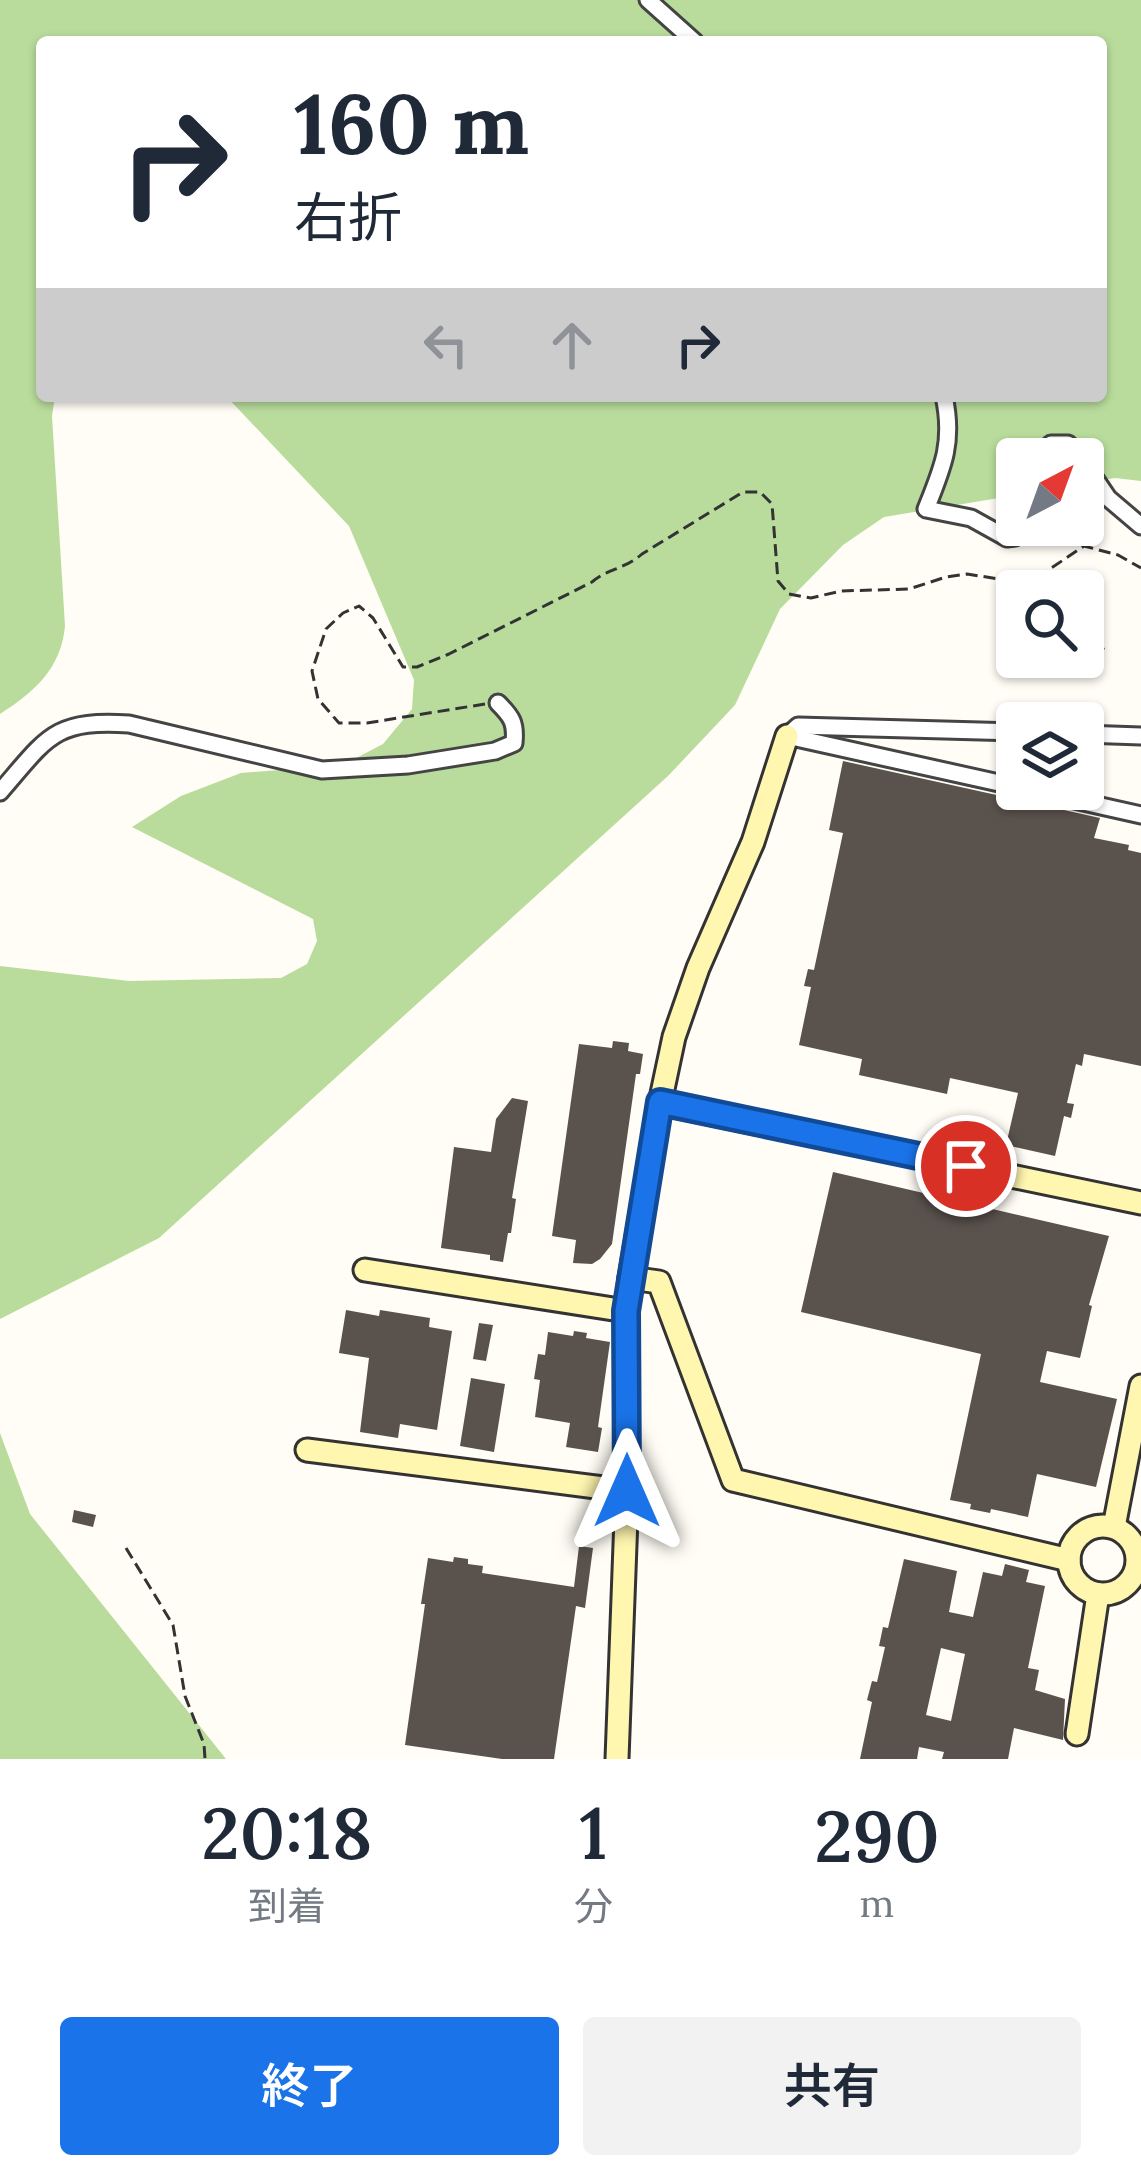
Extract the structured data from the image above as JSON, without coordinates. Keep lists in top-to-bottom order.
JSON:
{
  "north": "top right",
  "page": {
    "turn": ["160 m", "右折"],
    "eta": [
      "20:18",
      "到着",
      "1",
      "分",
      "290",
      "m"
    ],
    "buttons": ["終了", "共有"]
  }
}
